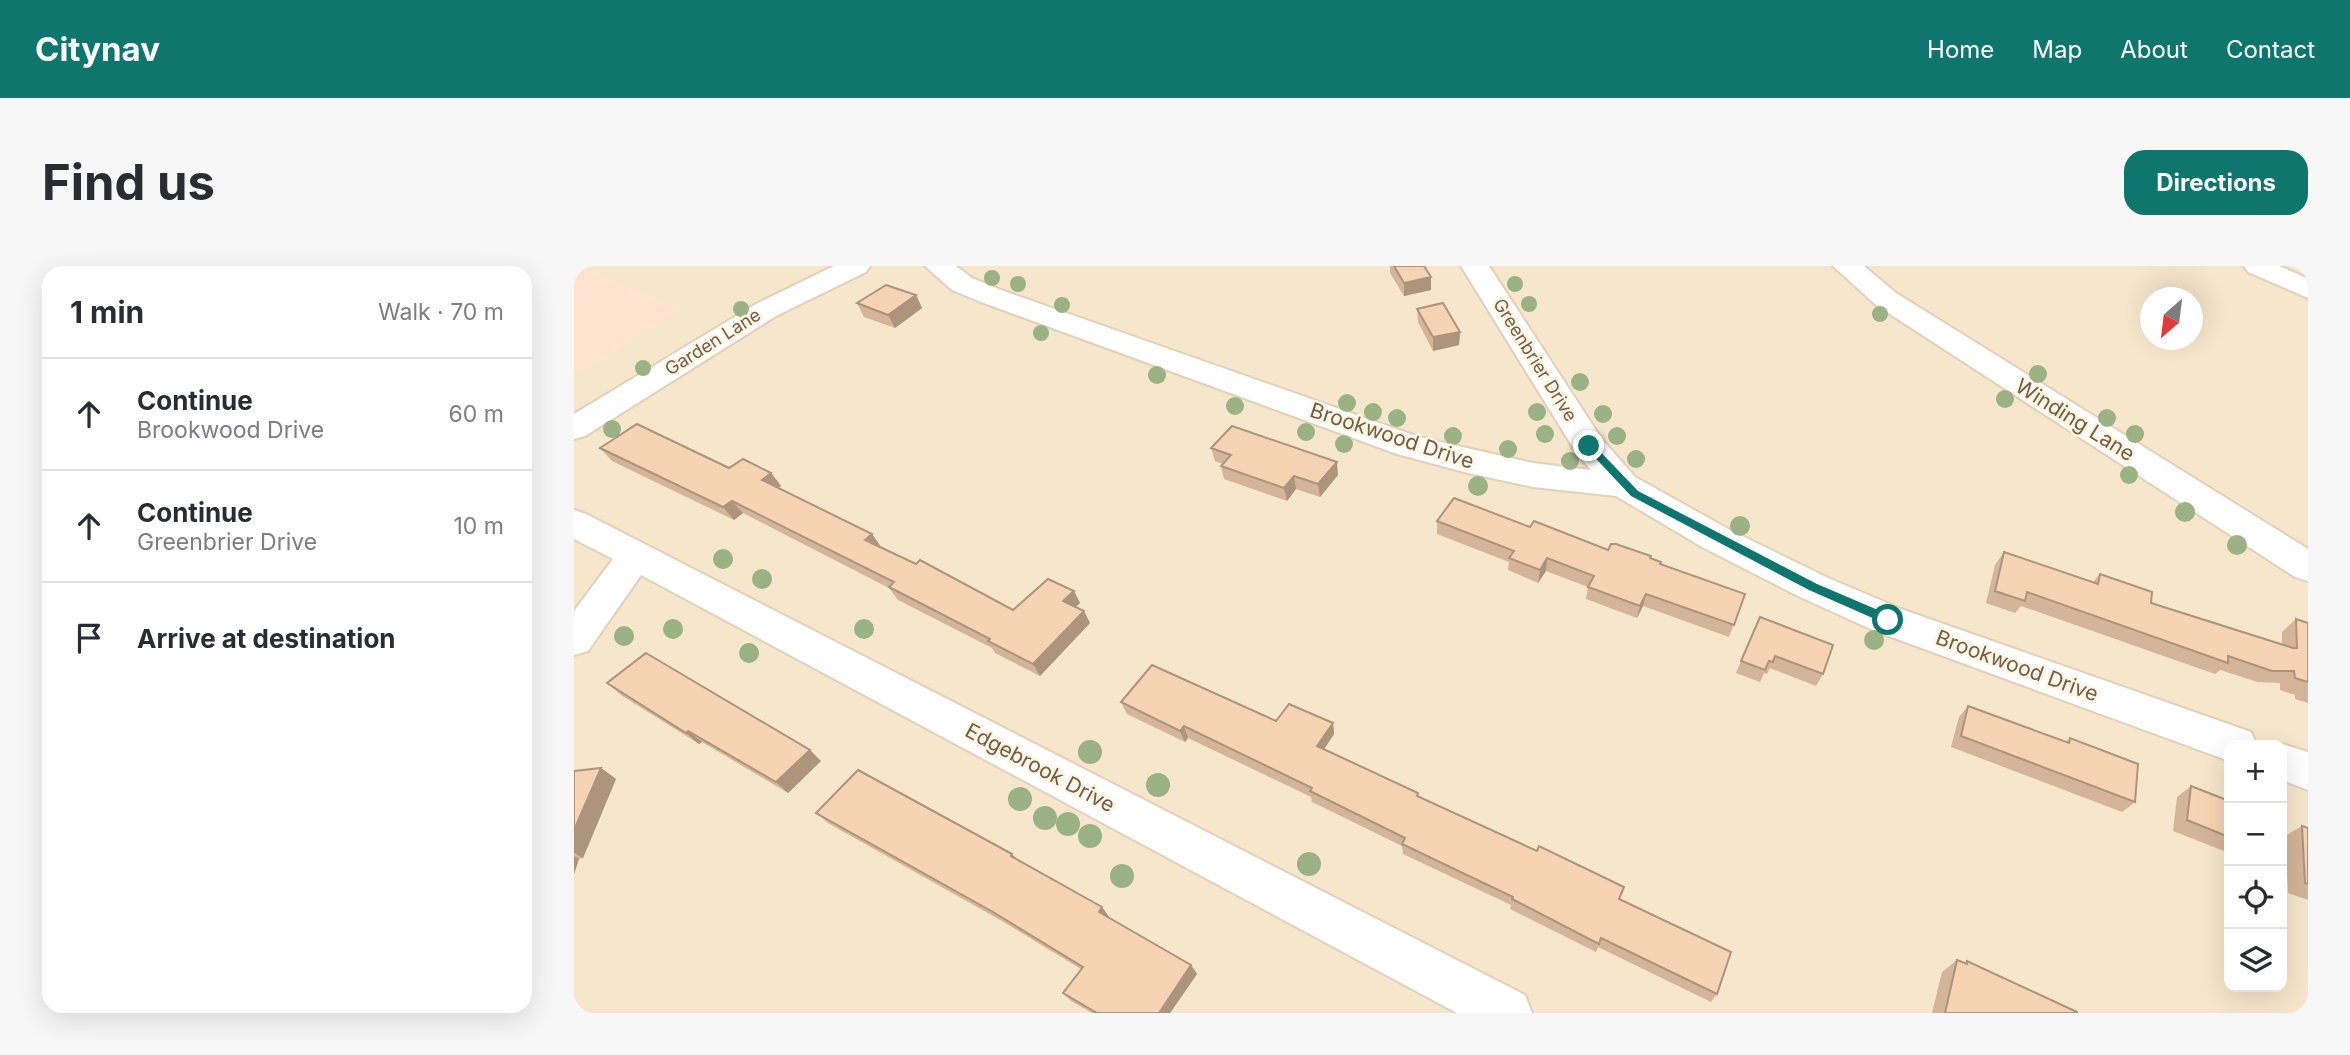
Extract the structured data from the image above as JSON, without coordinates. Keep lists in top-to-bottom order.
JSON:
{
  "streets": {
    "street": [
      "Garden Lane",
      "Greenbrier Drive",
      "Winding Lane",
      "Brookwood Drive",
      "Edgebrook Drive"
    ]
  },
  "crossings": [
    ["Greenbrier Drive", "Brookwood Drive"]
  ],
  "north": "bottom left",
  "page": {
    "header": "Citynav",
    "nav": [
      "Home",
      "Map",
      "About",
      "Contact"
    ],
    "buttons": "Directions",
    "title": "Find us",
    "heading": ["1 min", "Walk · 70 m"],
    "list": [
      ["Continue", "Brookwood Drive", "60 m"],
      ["Continue", "Greenbrier Drive", "10 m"],
      "Arrive at destination"
    ],
    "map_buttons": ["+", "−"]
  }
}
